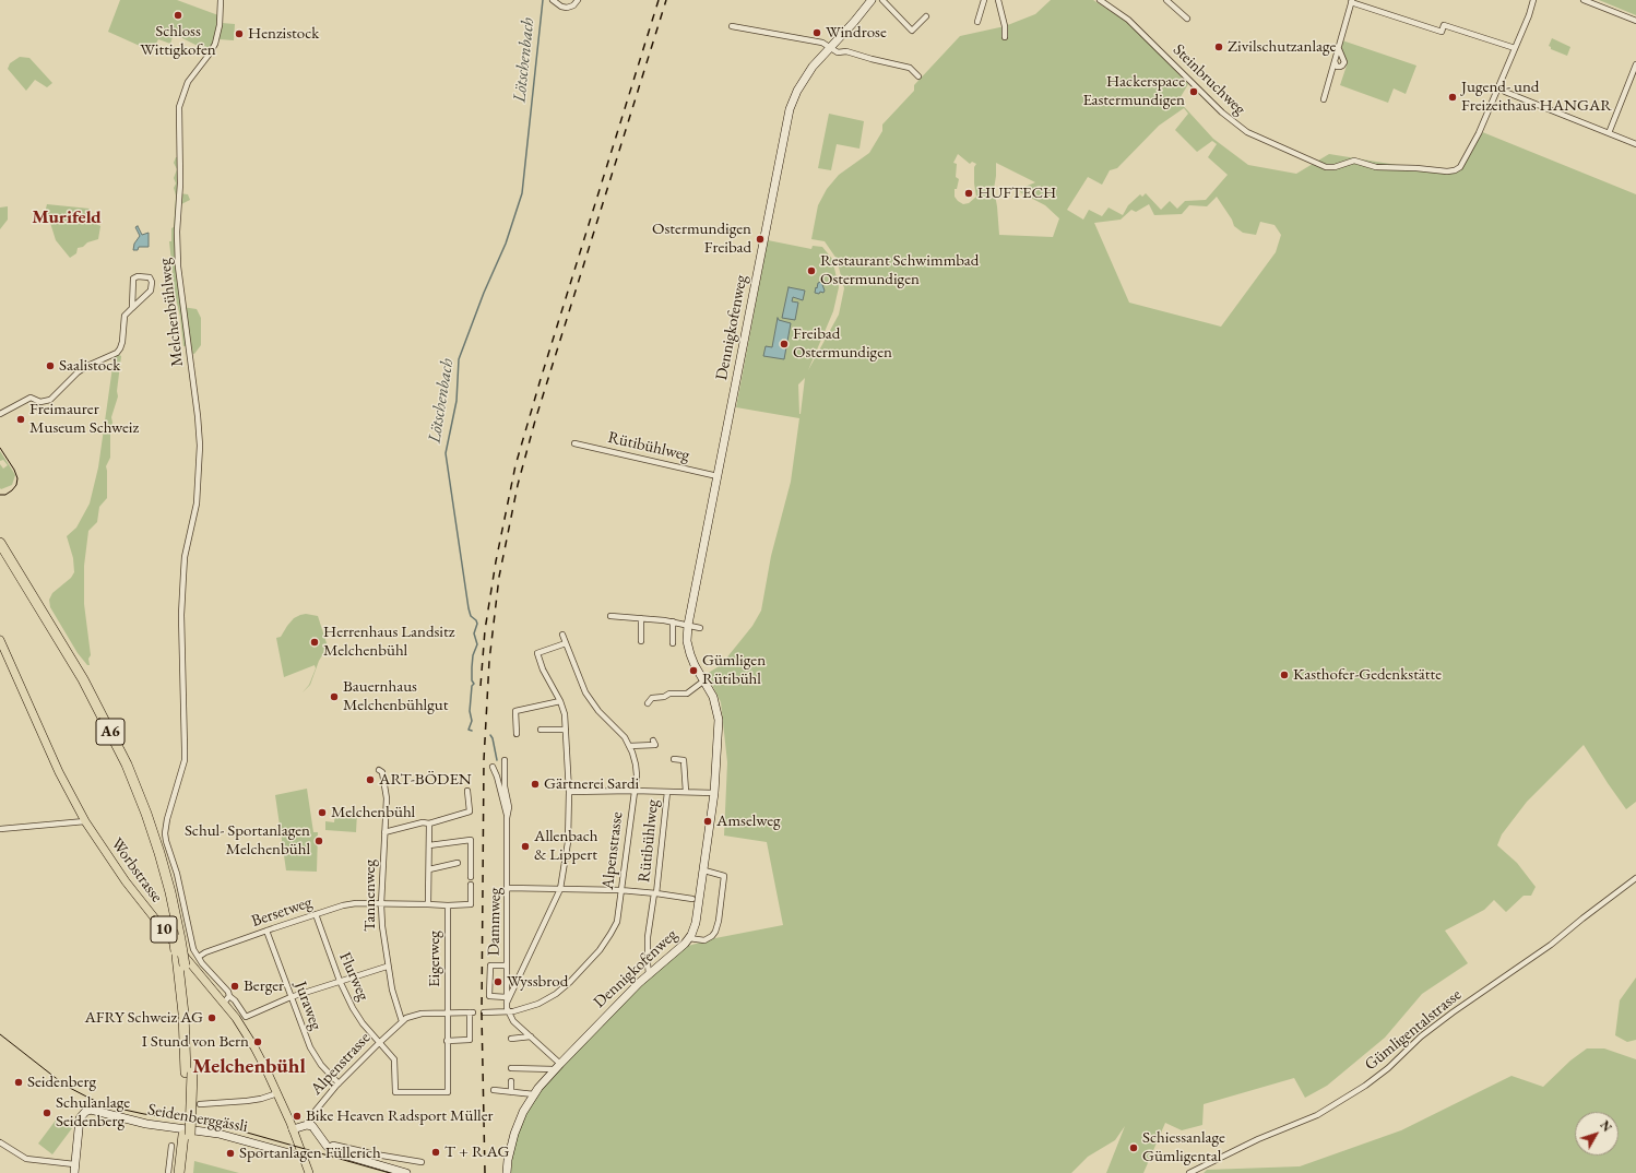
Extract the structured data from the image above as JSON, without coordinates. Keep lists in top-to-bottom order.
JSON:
{
  "streets": {
    "highway": ["A6"],
    "main road": ["Worbstrasse", "10"],
    "street": [
      "Steinbruchweg",
      "Melchenbühlweg",
      "Dennigkofenweg",
      "Rütibühlweg",
      "Alpenstrasse",
      "Tannenweg",
      "Bersetweg",
      "Dammweg",
      "Eigerweg",
      "Flurweg",
      "Juraweg",
      "Gümligentalstrasse",
      "Seidenberggässli"
    ]
  },
  "crossings": [
    ["Melchenbühlweg", "Bersetweg"],
    ["Dennigkofenweg", "Rütibühlweg"],
    ["Alpenstrasse", "Tannenweg"],
    ["Alpenstrasse", "Dammweg"],
    ["Alpenstrasse", "Eigerweg"],
    ["Alpenstrasse", "Flurweg"],
    ["Alpenstrasse", "Juraweg"],
    ["Worbstrasse", "Seidenberggässli"],
    ["Tannenweg", "Bersetweg"],
    ["Bersetweg", "Flurweg"],
    ["Bersetweg", "Juraweg"],
    ["Eigerweg", "Flurweg"]
  ],
  "districts": ["Murifeld", "Melchenbühl"],
  "water": ["Lötschenbach"],
  "places": [
    "Schloss Wittigkofen",
    "Windrose",
    "Henzistock",
    "Zivilschutzanlage",
    "Hackerspace Eastermundigen",
    "Jugend- und Freizeithaus HANGAR",
    "HUFTECH",
    "Ostermundigen Freibad",
    "Restaurant Schwimmbad Ostermundigen",
    "Freibad Ostermundigen",
    "Saalistock",
    "Freimaurer Museum Schweiz",
    "Herrenhaus Landsitz Melchenbühl",
    "Gümligen Rütibühl",
    "Kasthofer-Gedenkstätte",
    "Bauernhaus Melchenbühlgut",
    "ART-BÖDEN",
    "Gärtnerei Sardi",
    "Melchenbühl",
    "Amselweg",
    "Schul- Sportanlagen Melchenbühl",
    "Allenbach & Lippert",
    "Wyssbrod",
    "Berger",
    "AFRY Schweiz AG",
    "I Stund von Bern",
    "Seidenberg",
    "Schulanlage Seidenberg",
    "Bike Heaven Radsport Müller",
    "Schiessanlage Gümligental",
    "T + R AG",
    "Sportanlagen Füllerich"
  ],
  "north": "top right"
}
